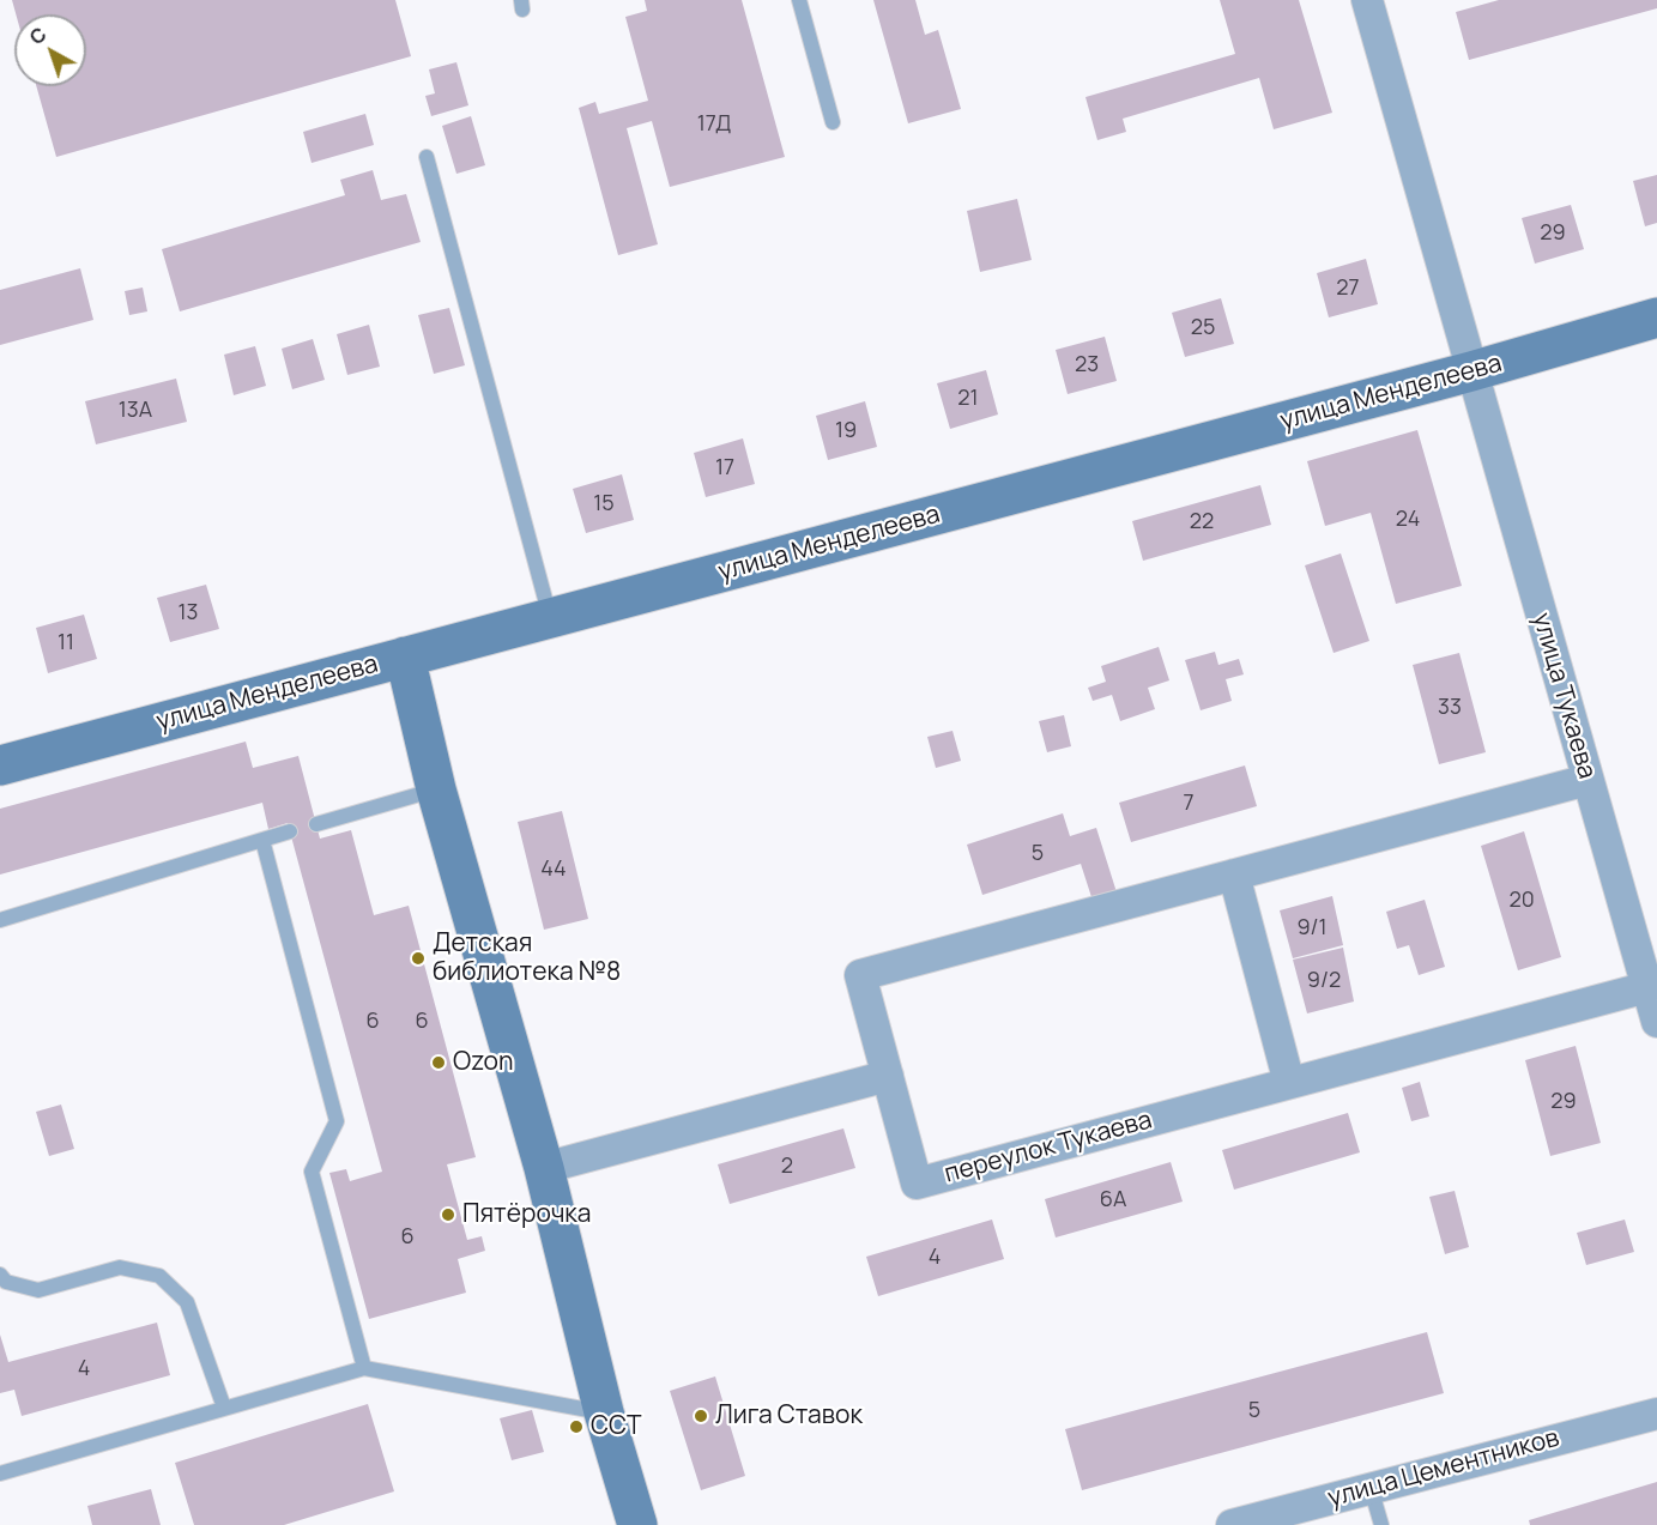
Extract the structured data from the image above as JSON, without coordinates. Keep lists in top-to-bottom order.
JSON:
{
  "streets": {
    "street": [
      "улица Менделеева",
      "улица Тукаева",
      "переулок Тукаева",
      "улица Цементников"
    ]
  },
  "crossings": [
    ["улица Менделеева", "улица Тукаева"],
    ["улица Тукаева", "переулок Тукаева"]
  ],
  "places": [
    "Детская библиотека №8",
    "Ozon",
    "Пятёрочка",
    "Лига Ставок",
    "ССТ"
  ],
  "house_numbers": [
    "17Д",
    "29",
    "27",
    "25",
    "23",
    "21",
    "13А",
    "19",
    "17",
    "15",
    "24",
    "22",
    "13",
    "11",
    "33",
    "7",
    "5",
    "44",
    "20",
    "9/1",
    "9/2",
    "6",
    "6",
    "29",
    "2",
    "6А",
    "6",
    "4",
    "4",
    "5"
  ],
  "north": "top left"
}
